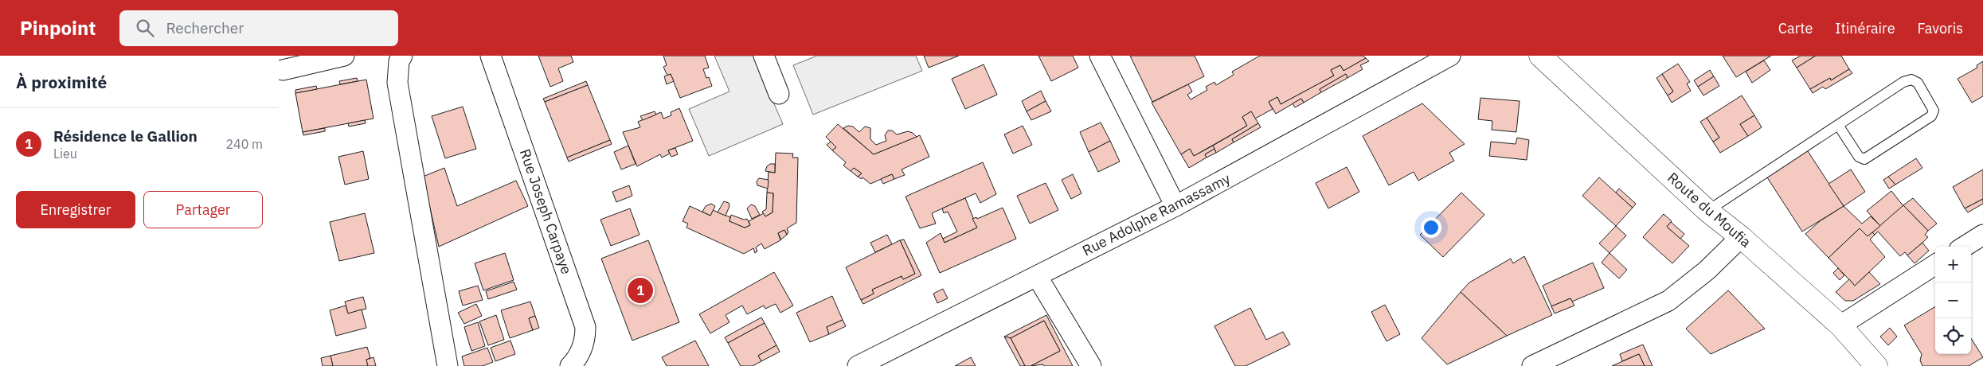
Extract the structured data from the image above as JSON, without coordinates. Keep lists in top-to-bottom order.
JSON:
{
  "streets": {
    "street": ["Route du Moufia", "Rue Joseph Carpaye", "Rue Adolphe Ramassamy"]
  },
  "page": {
    "header": "Pinpoint",
    "search": "Rechercher",
    "nav": ["Carte", "Itinéraire", "Favoris"],
    "heading": "À proximité",
    "list": [
      {
        "mark": "1",
        "name": "Résidence le Gallion",
        "note": "Lieu",
        "value": "240 m"
      }
    ],
    "buttons": ["Enregistrer", "Partager"],
    "map_buttons": ["+", "−"],
    "pins": "1"
  }
}
